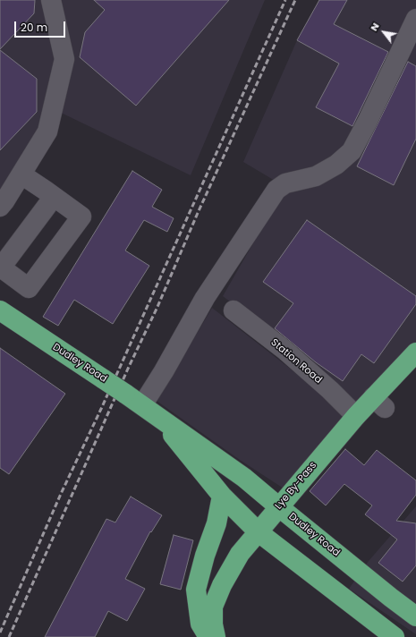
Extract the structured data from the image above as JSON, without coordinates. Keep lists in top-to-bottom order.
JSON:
{
  "streets": {
    "highway": ["Dudley Road", "Lye By-Pass"],
    "street": ["Station Road"]
  },
  "crossings": [
    ["Station Road", "Lye By-Pass"],
    ["Dudley Road", "Lye By-Pass"]
  ],
  "scale_bar": "20 m",
  "north": "top left"
}
